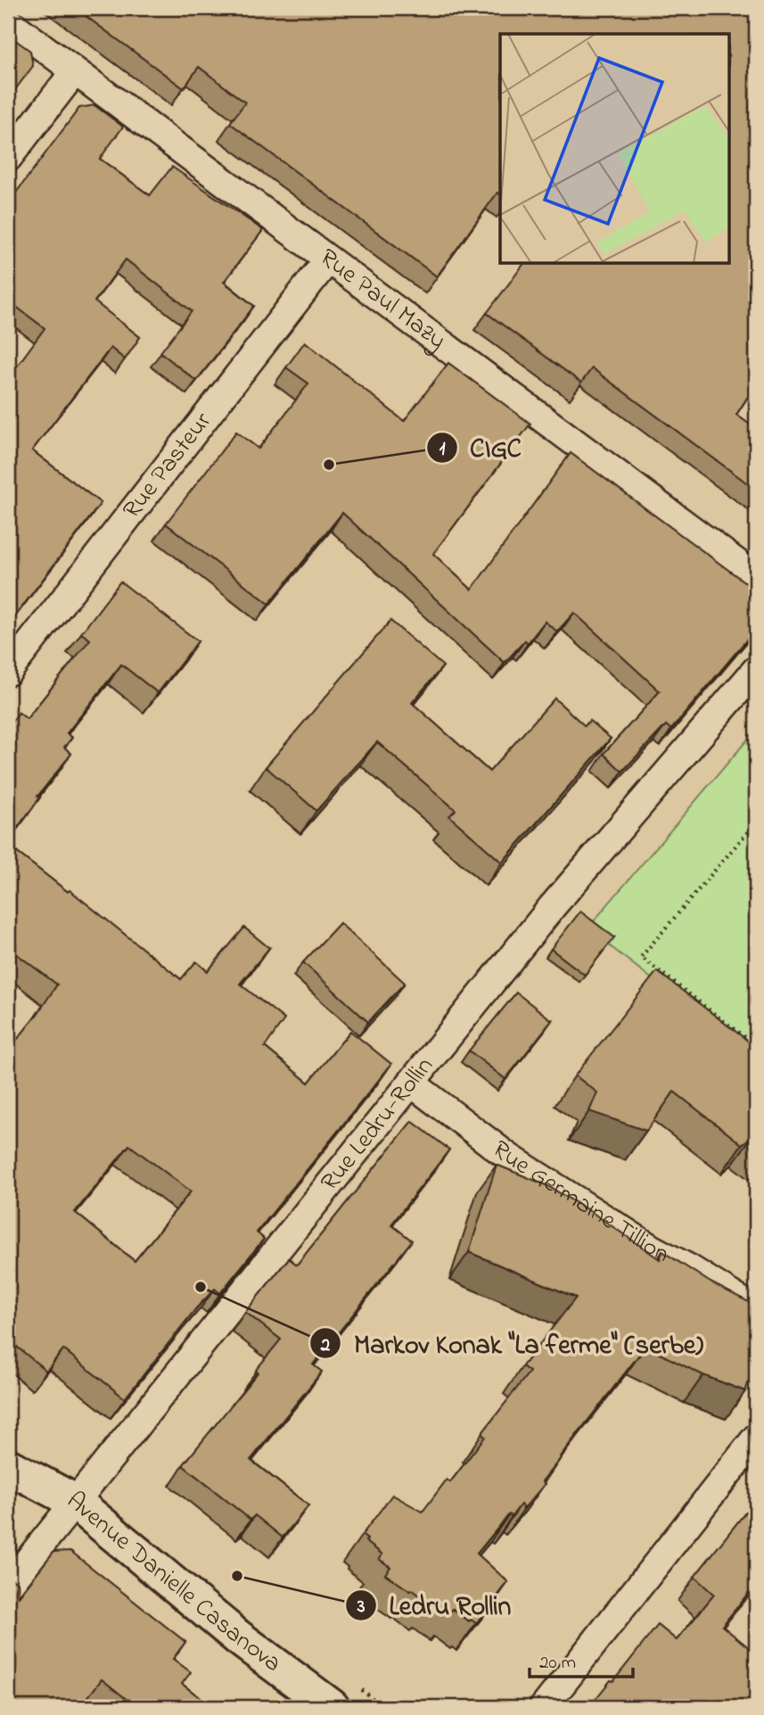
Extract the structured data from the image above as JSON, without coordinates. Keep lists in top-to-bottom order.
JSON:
{
  "streets": {
    "street": [
      "Rue Paul Mazy",
      "Rue Pasteur",
      "Rue Ledru-Rollin",
      "Rue Germaine Tillion",
      "Avenue Danielle Casanova"
    ]
  },
  "crossings": [
    ["Rue Paul Mazy", "Rue Pasteur"],
    ["Rue Ledru-Rollin", "Rue Germaine Tillion"],
    ["Rue Ledru-Rollin", "Avenue Danielle Casanova"]
  ],
  "places": ["CIGC", "Markov Konak \"La ferme\" (serbe)", "Ledru Rollin"],
  "scale_bar": "20 m"
}
